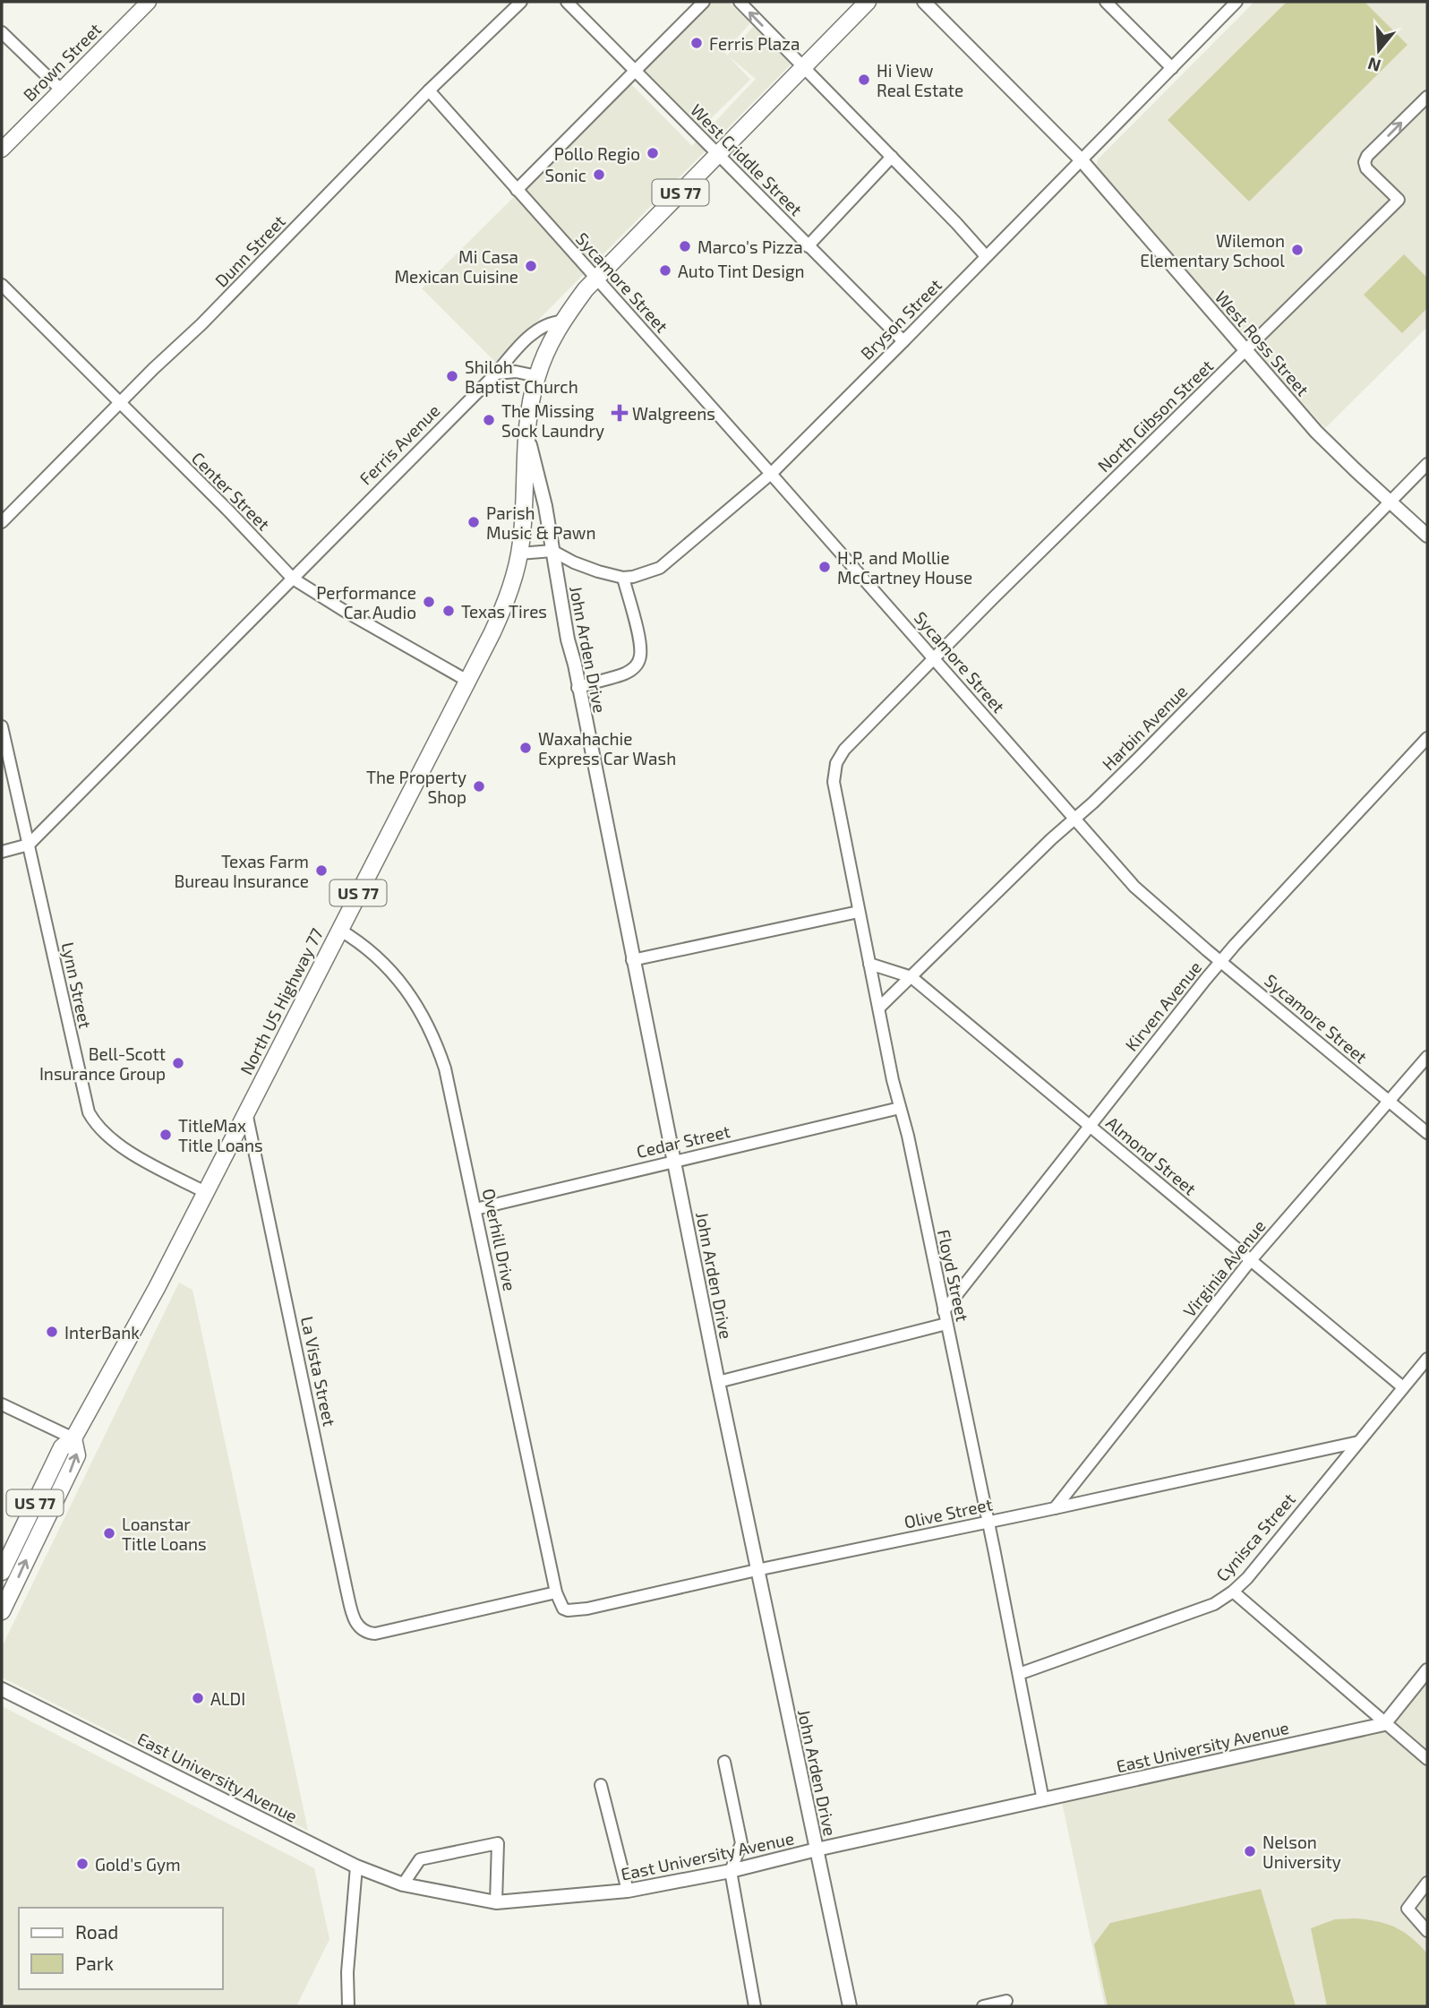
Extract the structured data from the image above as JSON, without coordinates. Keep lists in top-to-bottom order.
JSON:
{
  "streets": {
    "main road": [
      "Brown Street",
      "US 77",
      "Ferris Avenue",
      "North US Highway 77"
    ],
    "street": [
      "West Criddle Street",
      "Dunn Street",
      "Sycamore Street",
      "Bryson Street",
      "West Ross Street",
      "North Gibson Street",
      "Center Street",
      "John Arden Drive",
      "Harbin Avenue",
      "Lynn Street",
      "Kirven Avenue",
      "Cedar Street",
      "Almond Street",
      "Overhill Drive",
      "Virginia Avenue",
      "Floyd Street",
      "La Vista Street",
      "Olive Street",
      "Cynisca Street",
      "East University Avenue"
    ]
  },
  "crossings": [
    ["West Criddle Street", "Bryson Street"],
    ["West Criddle Street", "Ferris Avenue"],
    ["Dunn Street", "Sycamore Street"],
    ["Dunn Street", "Center Street"],
    ["Sycamore Street", "Bryson Street"],
    ["Sycamore Street", "North Gibson Street"],
    ["Sycamore Street", "Ferris Avenue"],
    ["Sycamore Street", "Harbin Avenue"],
    ["Sycamore Street", "Kirven Avenue"],
    ["Sycamore Street", "Virginia Avenue"],
    ["Bryson Street", "West Ross Street"],
    ["Bryson Street", "John Arden Drive"],
    ["West Ross Street", "North Gibson Street"],
    ["West Ross Street", "Harbin Avenue"],
    ["North Gibson Street", "Floyd Street"],
    ["Ferris Avenue", "Center Street"],
    ["Ferris Avenue", "Lynn Street"],
    ["Ferris Avenue", "North US Highway 77"],
    ["Center Street", "North US Highway 77"],
    ["John Arden Drive", "Cedar Street"],
    ["John Arden Drive", "Olive Street"],
    ["John Arden Drive", "East University Avenue"],
    ["Harbin Avenue", "Almond Street"],
    ["Harbin Avenue", "Floyd Street"],
    ["Lynn Street", "North US Highway 77"],
    ["North US Highway 77", "Overhill Drive"],
    ["North US Highway 77", "La Vista Street"],
    ["Kirven Avenue", "Almond Street"],
    ["Kirven Avenue", "Floyd Street"],
    ["Cedar Street", "Overhill Drive"],
    ["Cedar Street", "Floyd Street"],
    ["Almond Street", "Virginia Avenue"],
    ["Almond Street", "Floyd Street"],
    ["Almond Street", "Cynisca Street"],
    ["Overhill Drive", "La Vista Street"],
    ["Overhill Drive", "Olive Street"],
    ["Virginia Avenue", "Olive Street"],
    ["Floyd Street", "Olive Street"],
    ["Floyd Street", "Cynisca Street"],
    ["Floyd Street", "East University Avenue"],
    ["La Vista Street", "Olive Street"],
    ["Olive Street", "Cynisca Street"]
  ],
  "places": {
    "other": [
      "Ferris Plaza",
      "Hi View Real Estate",
      "Pollo Regio",
      "Sonic",
      "Marco's Pizza",
      "Wilemon Elementary School",
      "Mi Casa Mexican Cuisine",
      "Auto Tint Design",
      "Shiloh Baptist Church",
      "The Missing Sock Laundry",
      "Parish Music & Pawn",
      "H.P. and Mollie McCartney House",
      "Performance Car Audio",
      "Texas Tires",
      "Waxahachie Express Car Wash",
      "The Property Shop",
      "Texas Farm Bureau Insurance",
      "Bell-Scott Insurance Group",
      "TitleMax Title Loans",
      "InterBank",
      "Loanstar Title Loans",
      "ALDI",
      "Nelson University",
      "Gold's Gym"
    ],
    "health": ["Walgreens"]
  },
  "legend": ["Road", "Park"],
  "north": "bottom"
}
